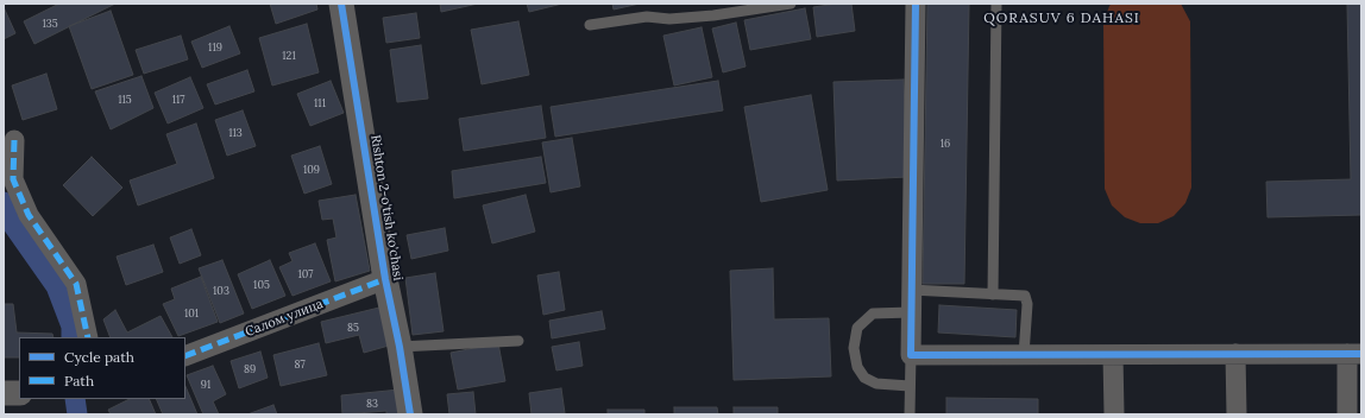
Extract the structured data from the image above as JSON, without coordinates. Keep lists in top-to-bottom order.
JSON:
{
  "streets": {
    "street": ["Rishton 2-o'tish ko'chasi", "Салом улица"]
  },
  "crossings": [
    ["Rishton 2-o'tish ko'chasi", "Салом улица"]
  ],
  "districts": ["QORASUV 6 DAHASI"],
  "house_numbers": [
    "135",
    "119",
    "121",
    "115",
    "117",
    "111",
    "113",
    "16",
    "109",
    "107",
    "105",
    "103",
    "101",
    "85",
    "87",
    "89",
    "91",
    "83"
  ],
  "legend": ["Cycle path", "Path"]
}
